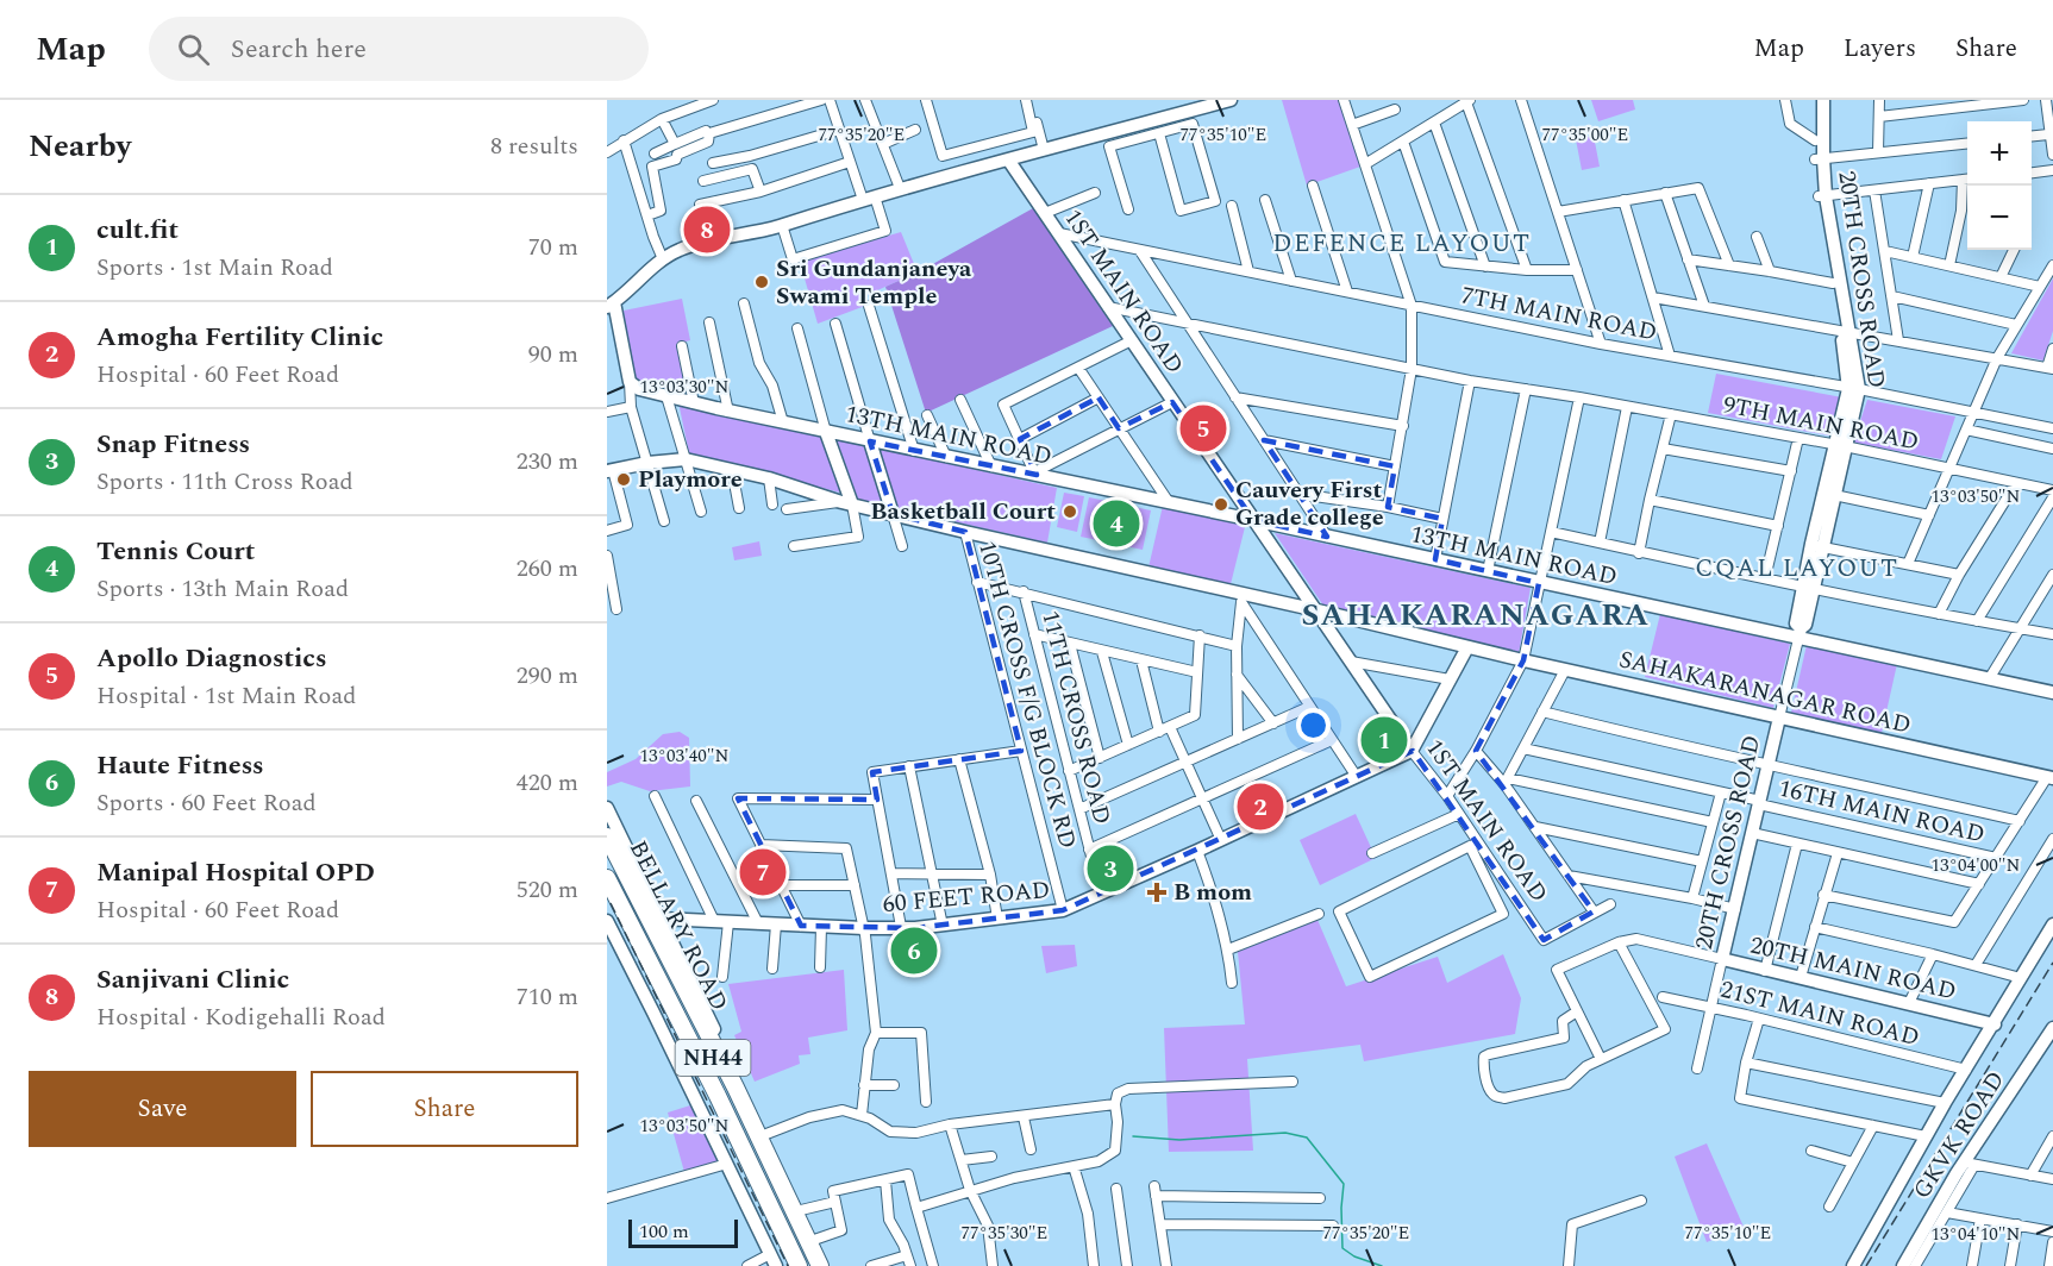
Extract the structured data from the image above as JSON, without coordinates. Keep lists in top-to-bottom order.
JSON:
{
  "streets": {
    "highway": ["BELLARY ROAD", "NH44"],
    "street": [
      "20TH CROSS ROAD",
      "1ST MAIN ROAD",
      "7TH MAIN ROAD",
      "9TH MAIN ROAD",
      "13TH MAIN ROAD",
      "SAHAKARANAGAR ROAD",
      "10TH CROSS F/G BLOCK RD",
      "11TH CROSS ROAD",
      "16TH MAIN ROAD",
      "60 FEET ROAD",
      "20TH MAIN ROAD",
      "21ST MAIN ROAD",
      "GKVK ROAD"
    ]
  },
  "crossings": [
    ["20TH CROSS ROAD", "7TH MAIN ROAD"],
    ["20TH CROSS ROAD", "9TH MAIN ROAD"],
    ["20TH CROSS ROAD", "13TH MAIN ROAD"],
    ["20TH CROSS ROAD", "SAHAKARANAGAR ROAD"],
    ["20TH CROSS ROAD", "16TH MAIN ROAD"],
    ["20TH CROSS ROAD", "20TH MAIN ROAD"],
    ["20TH CROSS ROAD", "21ST MAIN ROAD"],
    ["1ST MAIN ROAD", "7TH MAIN ROAD"],
    ["1ST MAIN ROAD", "9TH MAIN ROAD"],
    ["1ST MAIN ROAD", "13TH MAIN ROAD"],
    ["1ST MAIN ROAD", "SAHAKARANAGAR ROAD"],
    ["1ST MAIN ROAD", "60 FEET ROAD"],
    ["SAHAKARANAGAR ROAD", "10TH CROSS F/G BLOCK RD"],
    ["10TH CROSS F/G BLOCK RD", "60 FEET ROAD"],
    ["11TH CROSS ROAD", "60 FEET ROAD"]
  ],
  "districts": ["DEFENCE LAYOUT", "CQAL LAYOUT", "SAHAKARANAGARA"],
  "places": {
    "other": [
      "Sri Gundanjaneya Swami Temple",
      "Playmore",
      "Cauvery First Grade college",
      "Basketball Court"
    ],
    "health": ["B mom"]
  },
  "scale_bar": "100 m",
  "page": {
    "header": "Map",
    "search": "Search here",
    "nav": ["Map", "Layers", "Share"],
    "heading": ["Nearby", "8 results"],
    "map_buttons": ["+", "−"],
    "list": [
      {
        "mark": "1",
        "name": "cult.fit",
        "note": "Sports · 1st Main Road",
        "value": "70 m"
      },
      {
        "mark": "2",
        "name": "Amogha Fertility Clinic",
        "note": "Hospital · 60 Feet Road",
        "value": "90 m"
      },
      {
        "mark": "3",
        "name": "Snap Fitness",
        "note": "Sports · 11th Cross Road",
        "value": "230 m"
      },
      {
        "mark": "4",
        "name": "Tennis Court",
        "note": "Sports · 13th Main Road",
        "value": "260 m"
      },
      {
        "mark": "5",
        "name": "Apollo Diagnostics",
        "note": "Hospital · 1st Main Road",
        "value": "290 m"
      },
      {
        "mark": "6",
        "name": "Haute Fitness",
        "note": "Sports · 60 Feet Road",
        "value": "420 m"
      },
      {
        "mark": "7",
        "name": "Manipal Hospital OPD",
        "note": "Hospital · 60 Feet Road",
        "value": "520 m"
      },
      {
        "mark": "8",
        "name": "Sanjivani Clinic",
        "note": "Hospital · Kodigehalli Road",
        "value": "710 m"
      }
    ],
    "pins": [
      "8",
      "5",
      "4",
      "1",
      "2",
      "3",
      "7",
      "6"
    ],
    "buttons": ["Save", "Share"],
    "scale": "100 m"
  },
  "coordinates": [
    "77°35'20\"E",
    "77°35'10\"E",
    "77°35'00\"E",
    "13°03'30\"N",
    "13°03'50\"N",
    "13°03'40\"N",
    "13°04'00\"N",
    "77°35'30\"E",
    "13°04'10\"N"
  ]
}
